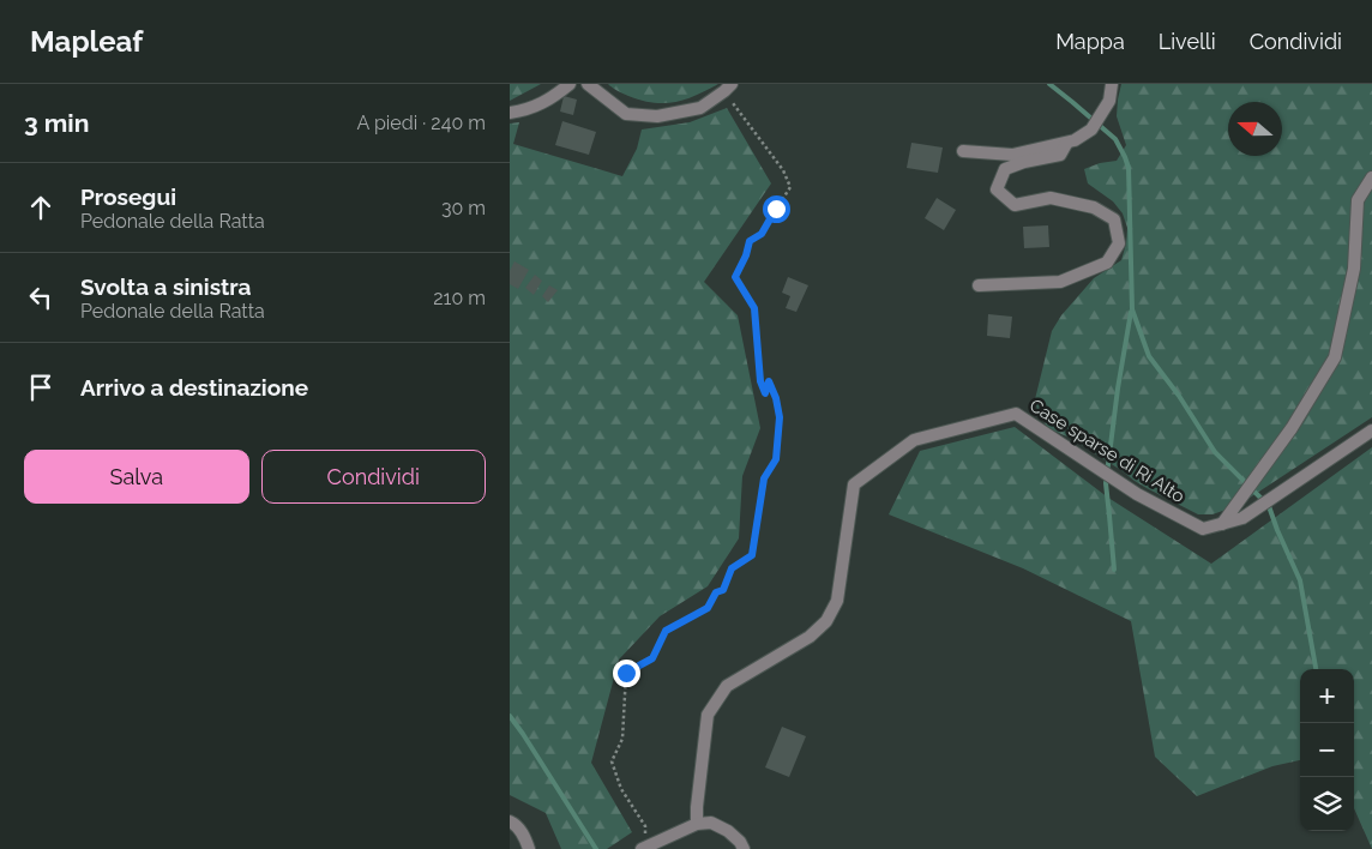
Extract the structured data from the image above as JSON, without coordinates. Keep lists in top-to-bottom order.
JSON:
{
  "streets": {
    "street": ["Case sparse di Ri Alto"]
  },
  "north": "left",
  "page": {
    "header": "Mapleaf",
    "nav": ["Mappa", "Livelli", "Condividi"],
    "heading": ["3 min", "A piedi · 240 m"],
    "list": [
      ["Prosegui", "Pedonale della Ratta", "30 m"],
      ["Svolta a sinistra", "Pedonale della Ratta", "210 m"],
      "Arrivo a destinazione"
    ],
    "buttons": ["Salva", "Condividi"],
    "map_buttons": ["+", "−"]
  }
}
